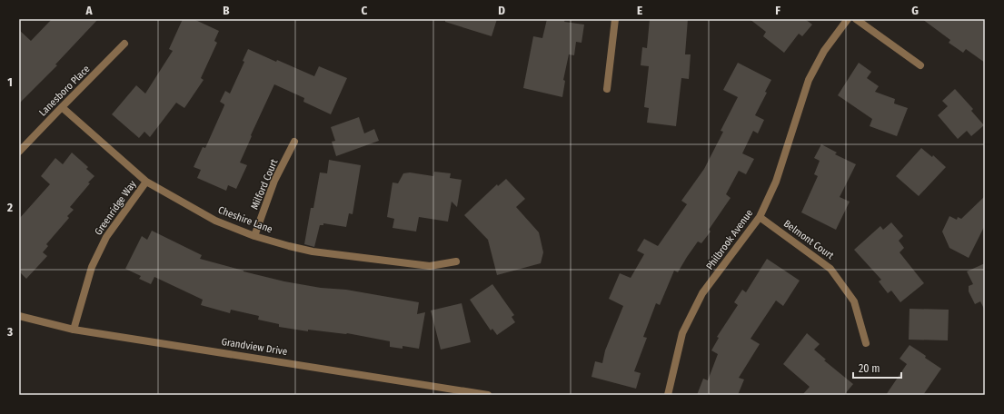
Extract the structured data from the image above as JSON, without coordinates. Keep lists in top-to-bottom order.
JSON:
{
  "streets": {
    "street": [
      "Lanesboro Place",
      "Milford Court",
      "Greenridge Way",
      "Cheshire Lane",
      "Philbrook Avenue",
      "Belmont Court",
      "Grandview Drive"
    ]
  },
  "crossings": [
    ["Lanesboro Place", "Cheshire Lane"],
    ["Milford Court", "Cheshire Lane"],
    ["Greenridge Way", "Cheshire Lane"],
    ["Greenridge Way", "Grandview Drive"],
    ["Philbrook Avenue", "Belmont Court"]
  ],
  "scale_bar": "20 m",
  "grid": {
    "columns": [
      "A",
      "B",
      "C",
      "D",
      "E",
      "F",
      "G"
    ],
    "rows": ["1", "2", "3"]
  }
}
